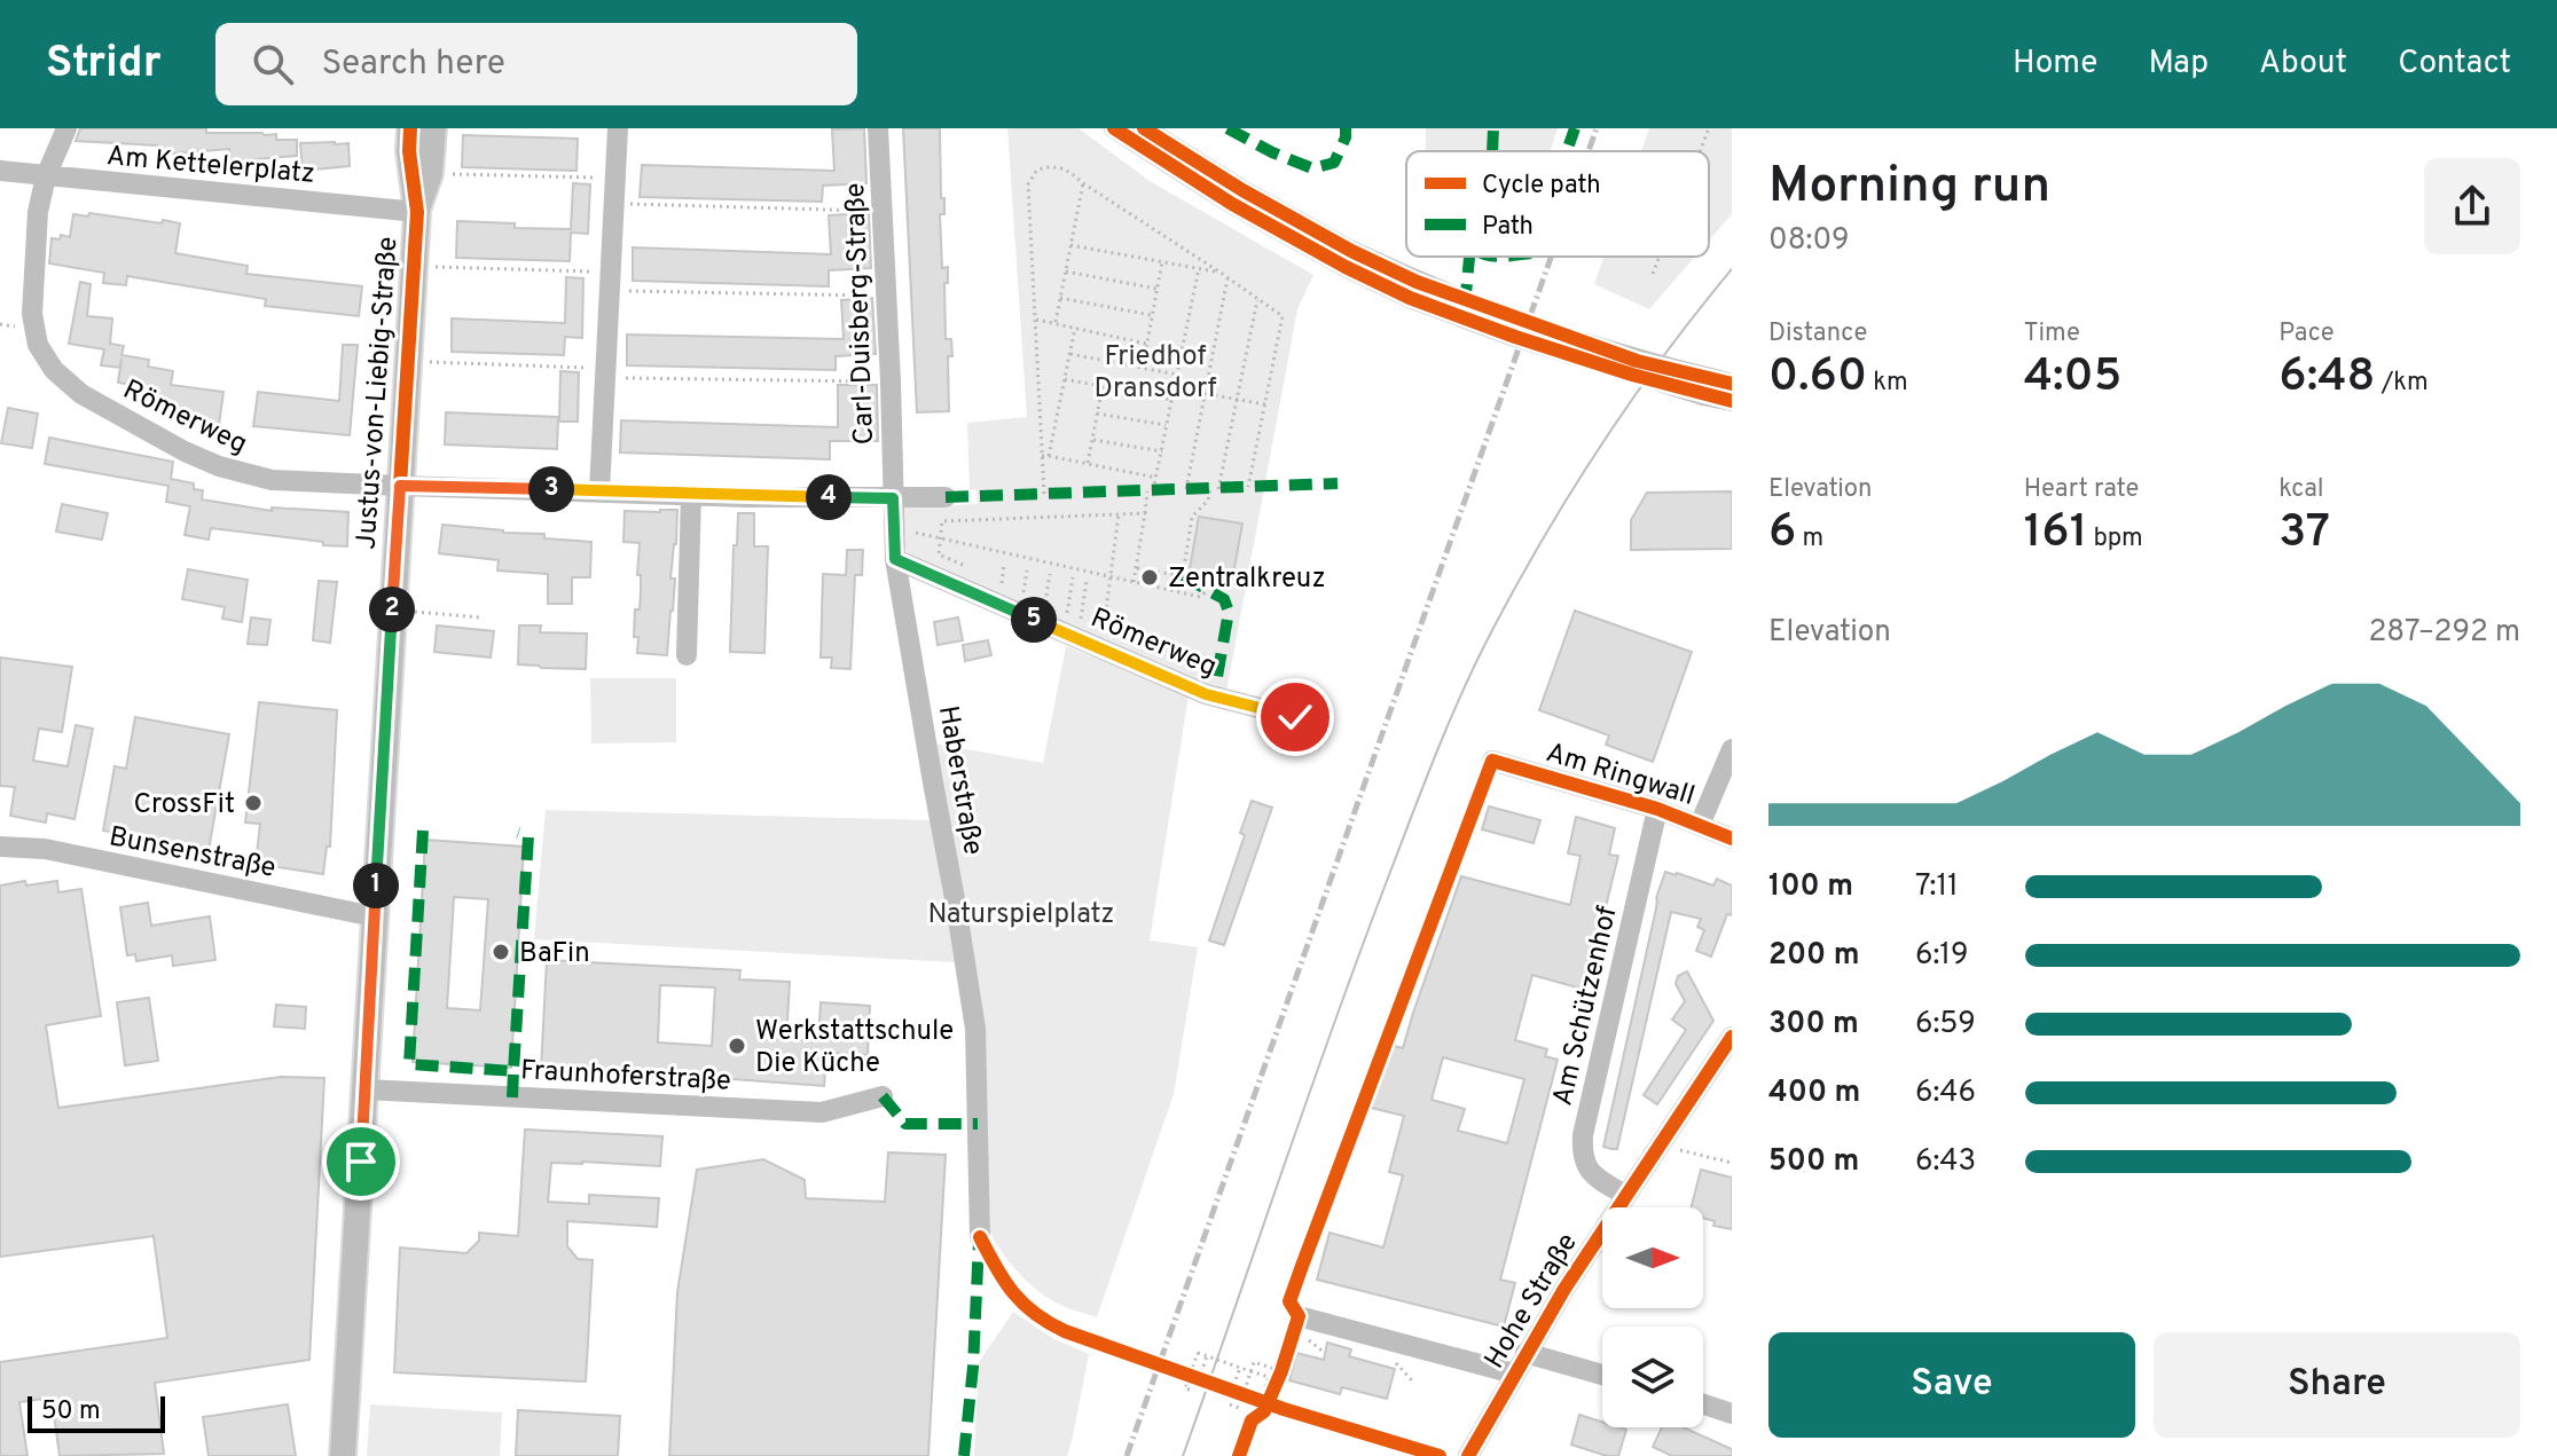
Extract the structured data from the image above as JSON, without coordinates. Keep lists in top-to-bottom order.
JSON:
{
  "streets": {
    "main road": ["Justus-von-Liebig-Straße"],
    "street": [
      "Am Kettelerplatz",
      "Carl-Duisberg-Straße",
      "Römerweg",
      "Am Ringwall",
      "Haberstraße",
      "Bunsenstraße",
      "Am Schützenhof",
      "Fraunhoferstraße",
      "Hohe Straße"
    ]
  },
  "crossings": [
    ["Am Kettelerplatz", "Justus-von-Liebig-Straße"],
    ["Am Kettelerplatz", "Römerweg"],
    ["Carl-Duisberg-Straße", "Römerweg"],
    ["Carl-Duisberg-Straße", "Haberstraße"],
    ["Justus-von-Liebig-Straße", "Römerweg"],
    ["Justus-von-Liebig-Straße", "Bunsenstraße"],
    ["Justus-von-Liebig-Straße", "Fraunhoferstraße"],
    ["Römerweg", "Haberstraße"],
    ["Am Ringwall", "Am Schützenhof"],
    ["Am Schützenhof", "Hohe Straße"]
  ],
  "parks": ["Friedhof Dransdorf", "Naturspielplatz"],
  "places": [
    "Zentralkreuz",
    "CrossFit",
    "BaFin",
    "Werkstattschule Die Küche"
  ],
  "legend": ["Cycle path", "Path"],
  "scale_bar": "50 m",
  "north": "right",
  "page": {
    "header": "Stridr",
    "search": "Search here",
    "nav": [
      "Home",
      "Map",
      "About",
      "Contact"
    ],
    "heading": ["Morning run", "08:09"],
    "stats": [
      ["Distance", "0.60 km"],
      ["Time", "4:05"],
      ["Pace", "6:48 /km"],
      ["Elevation", "6 m"],
      ["Heart rate", "161 bpm"],
      ["kcal", "37"]
    ],
    "pins": [
      "3",
      "4",
      "2",
      "5",
      "1"
    ],
    "chart": ["Elevation", "287–292 m"],
    "list": [
      {
        "name": "100 m",
        "note": "7:11"
      },
      {
        "name": "200 m",
        "note": "6:19"
      },
      {
        "name": "300 m",
        "note": "6:59"
      },
      {
        "name": "400 m",
        "note": "6:46"
      },
      {
        "name": "500 m",
        "note": "6:43"
      }
    ],
    "buttons": ["Save", "Share"],
    "scale": "50 m"
  }
}
